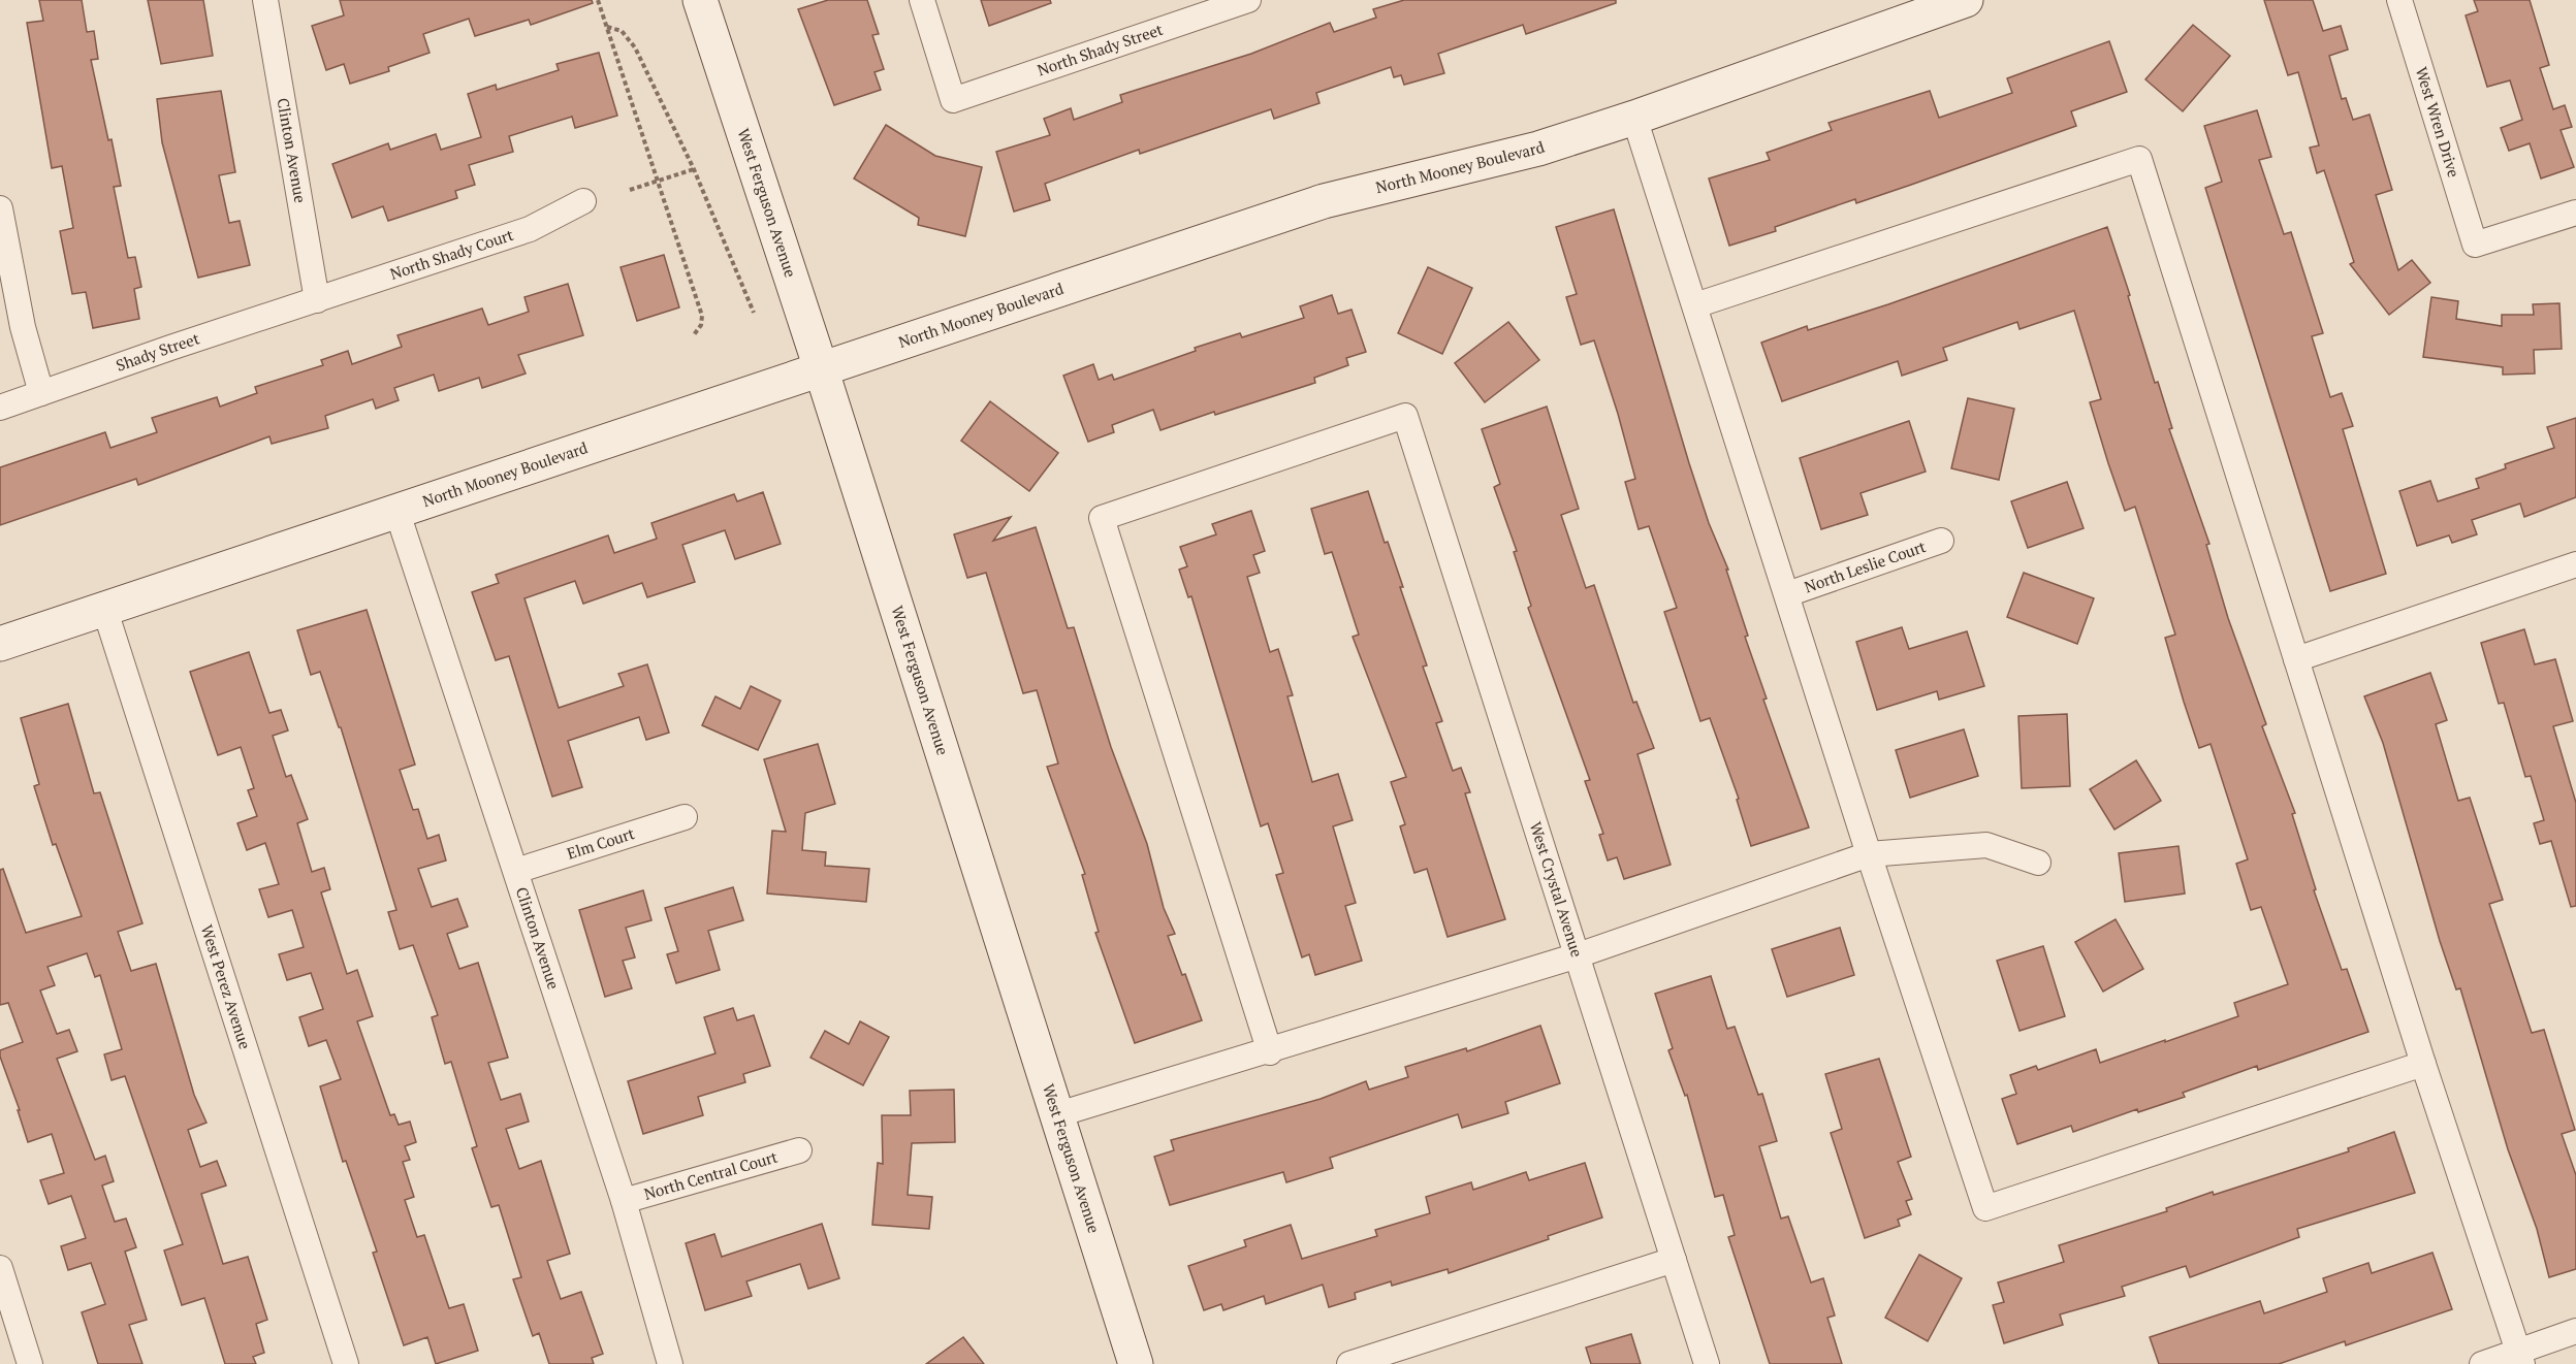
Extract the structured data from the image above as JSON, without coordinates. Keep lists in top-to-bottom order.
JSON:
{
  "streets": {
    "street": [
      "North Shady Street",
      "West Wren Drive",
      "Clinton Avenue",
      "North Mooney Boulevard",
      "West Ferguson Avenue",
      "North Shady Court",
      "Shady Street",
      "North Leslie Court",
      "Elm Court",
      "West Crystal Avenue",
      "West Perez Avenue",
      "North Central Court"
    ]
  },
  "crossings": [
    ["Clinton Avenue", "North Mooney Boulevard"],
    ["Clinton Avenue", "North Shady Court"],
    ["Clinton Avenue", "Shady Street"],
    ["Clinton Avenue", "Elm Court"],
    ["Clinton Avenue", "North Central Court"],
    ["North Mooney Boulevard", "West Ferguson Avenue"],
    ["North Mooney Boulevard", "West Perez Avenue"],
    ["North Shady Court", "Shady Street"]
  ]
}
